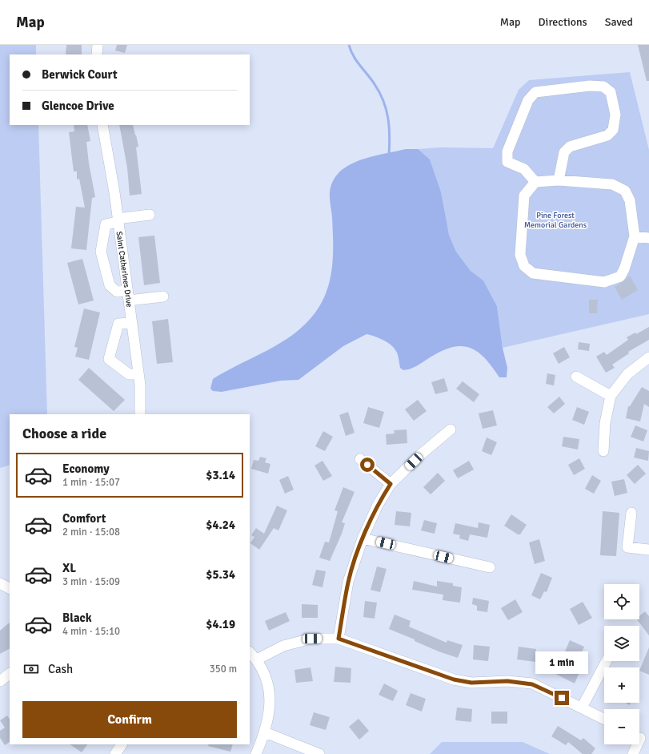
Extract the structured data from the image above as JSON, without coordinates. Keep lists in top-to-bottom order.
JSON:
{
  "streets": {
    "street": ["Saint Catherines Drive"]
  },
  "parks": ["Pine Forest Memorial Gardens"],
  "page": {
    "header": "Map",
    "nav": ["Map", "Directions", "Saved"],
    "banner": ["Berwick Court", "Glencoe Drive"],
    "heading": "Choose a ride",
    "list": [
      {
        "name": "Economy",
        "note": "1 min · 15:07",
        "value": "$3.14"
      },
      {
        "name": "Comfort",
        "note": "2 min · 15:08",
        "value": "$4.24"
      },
      {
        "name": "XL",
        "note": "3 min · 15:09",
        "value": "$5.34"
      },
      {
        "name": "Black",
        "note": "4 min · 15:10",
        "value": "$4.19"
      }
    ],
    "map_buttons": ["+", "−"],
    "bubble": "1 min",
    "pay": ["Cash", "350 m"],
    "buttons": "Confirm"
  }
}
